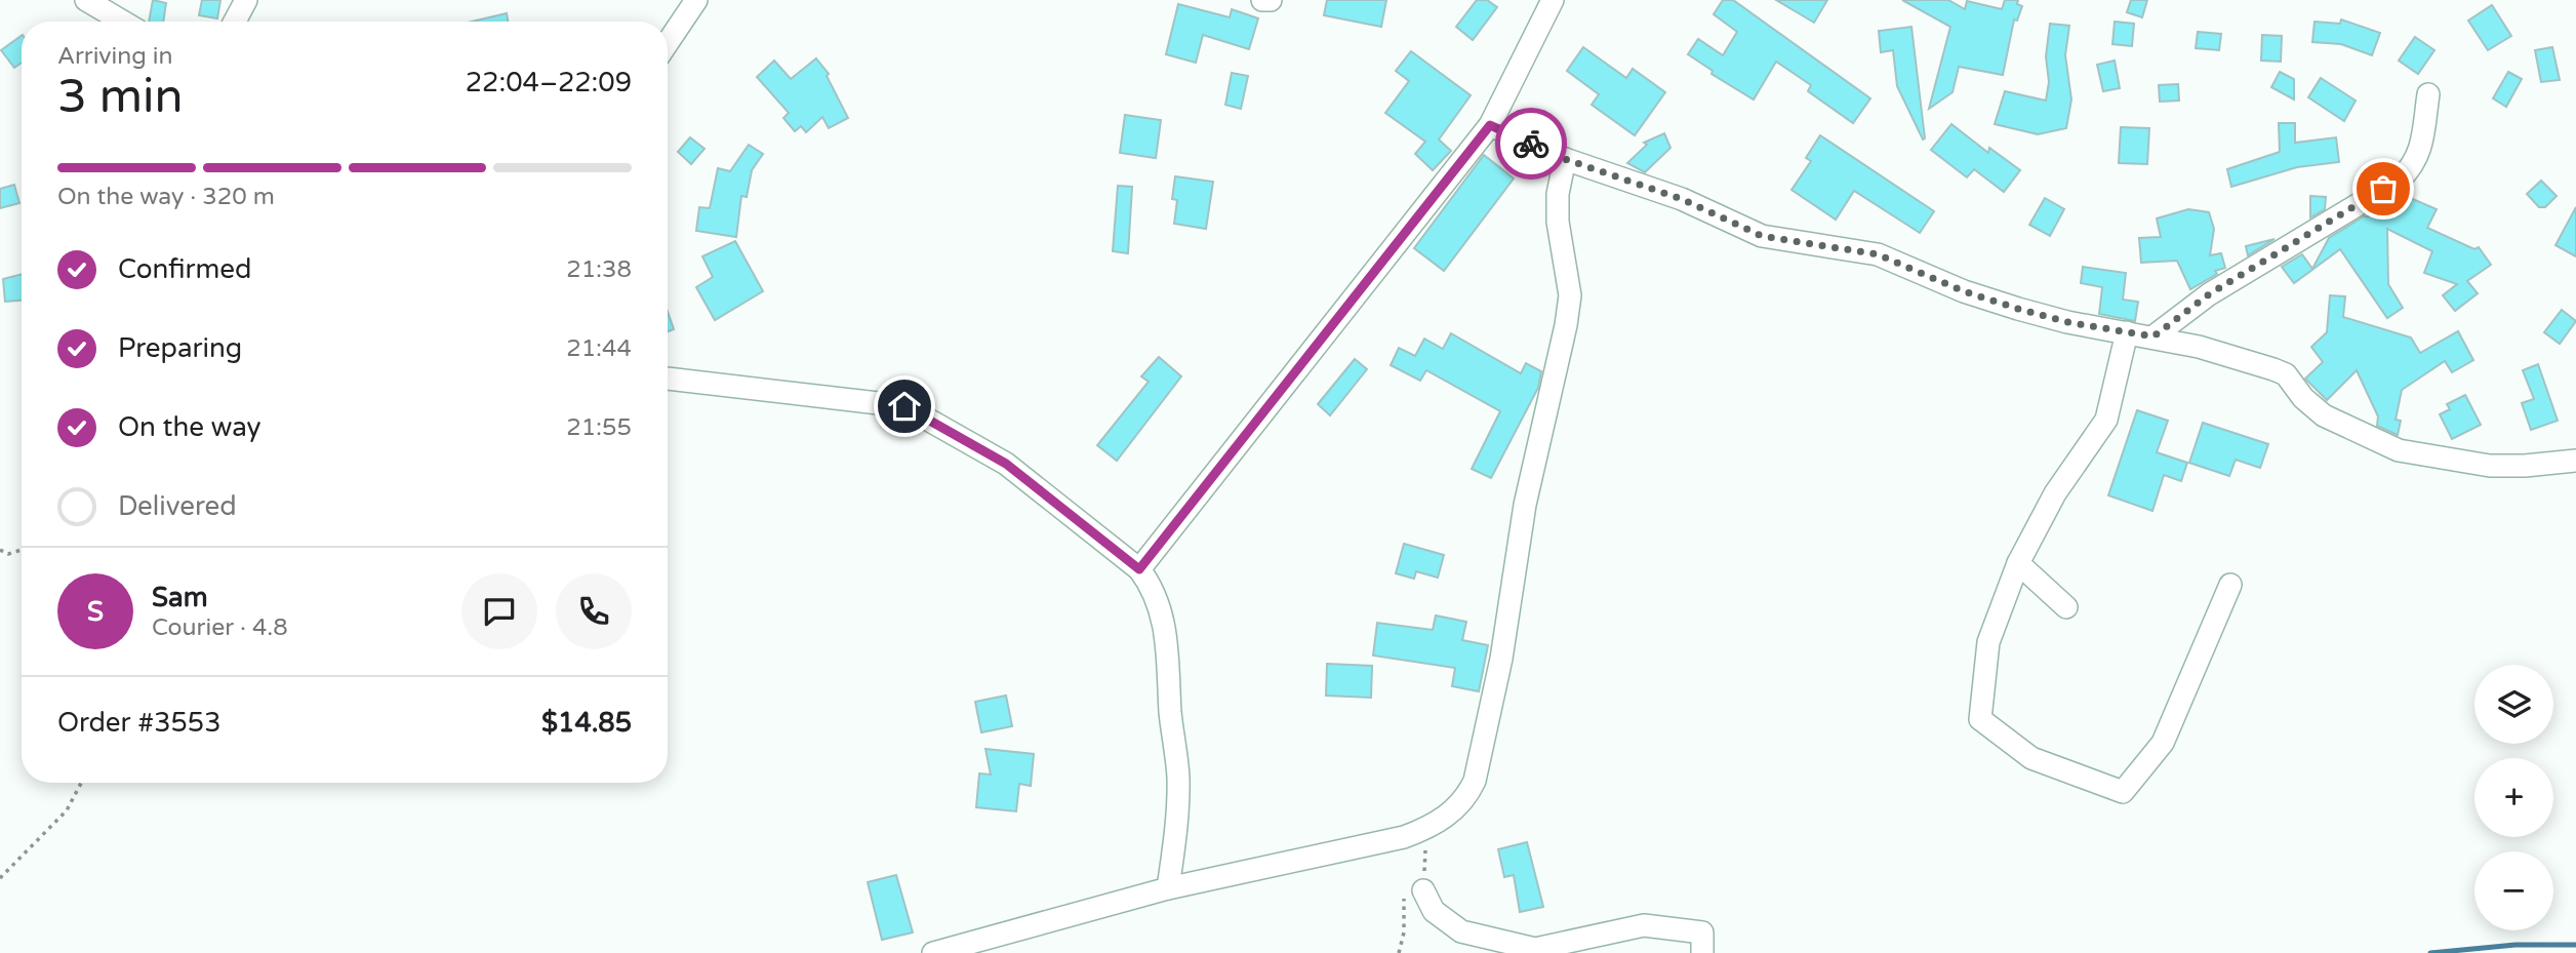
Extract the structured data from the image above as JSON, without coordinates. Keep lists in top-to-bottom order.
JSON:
{
  "page": {
    "heading": ["3 min", "Arriving in", "22:04–22:09"],
    "panel": [
      "Sam",
      "Courier · 4.8",
      "Order #3553",
      "$14.85"
    ],
    "bar": "On the way · 320 m",
    "list": [
      ["Confirmed", "21:38"],
      ["Preparing", "21:44"],
      ["On the way", "21:55"],
      "Delivered"
    ],
    "round": "S",
    "map_buttons": ["+", "−"]
  }
}
